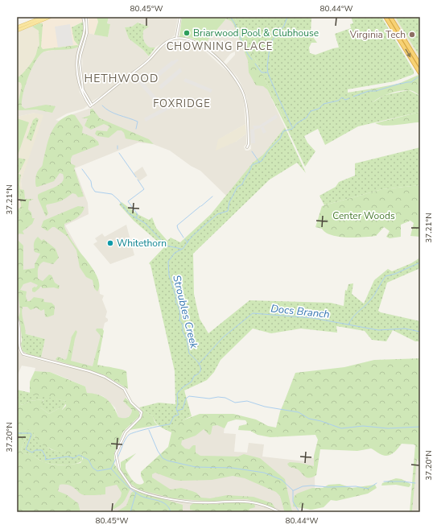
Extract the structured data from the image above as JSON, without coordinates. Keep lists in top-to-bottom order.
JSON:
{
  "districts": ["CHOWNING PLACE", "HETHWOOD", "FOXRIDGE"],
  "water": ["Docs Branch", "Stroubles Creek"],
  "parks": ["Center Woods"],
  "places": ["Briarwood Pool & Clubhouse", "Virginia Tech", "Whitethorn"],
  "coordinates": [
    "80.45°W",
    "80.44°W",
    "37.21°N",
    "37.20°N"
  ]
}
